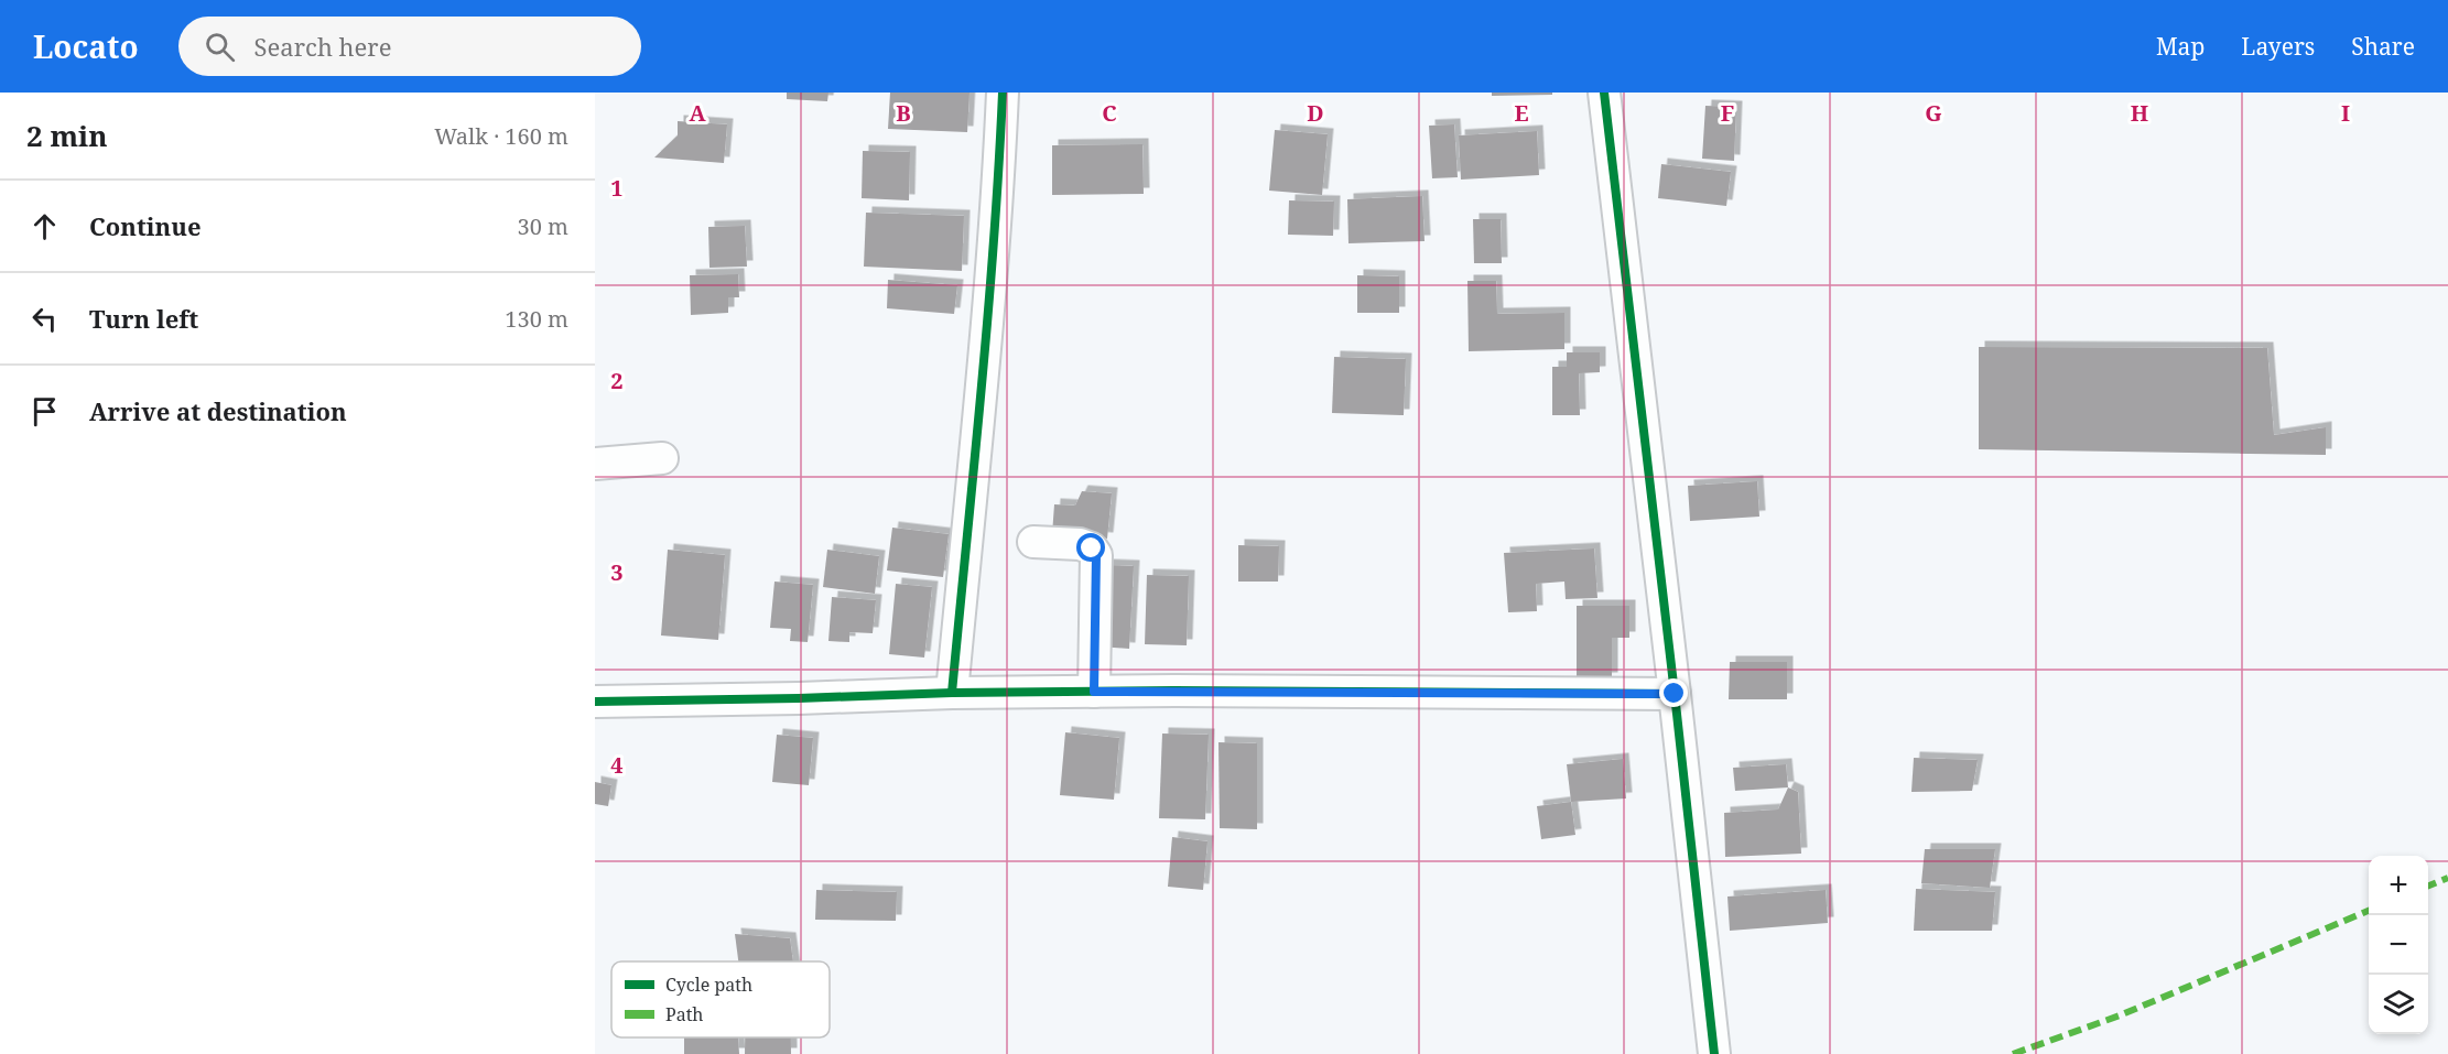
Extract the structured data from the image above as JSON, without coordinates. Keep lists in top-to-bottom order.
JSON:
{
  "legend": ["Cycle path", "Path"],
  "page": {
    "header": "Locato",
    "search": "Search here",
    "nav": ["Map", "Layers", "Share"],
    "heading": ["2 min", "Walk · 160 m"],
    "list": [
      ["Continue", "30 m"],
      ["Turn left", "130 m"],
      "Arrive at destination"
    ],
    "map_buttons": ["+", "−"]
  },
  "grid": {
    "columns": [
      "A",
      "B",
      "C",
      "D",
      "E",
      "F",
      "G",
      "H",
      "I"
    ],
    "rows": [
      "1",
      "2",
      "3",
      "4"
    ]
  }
}
